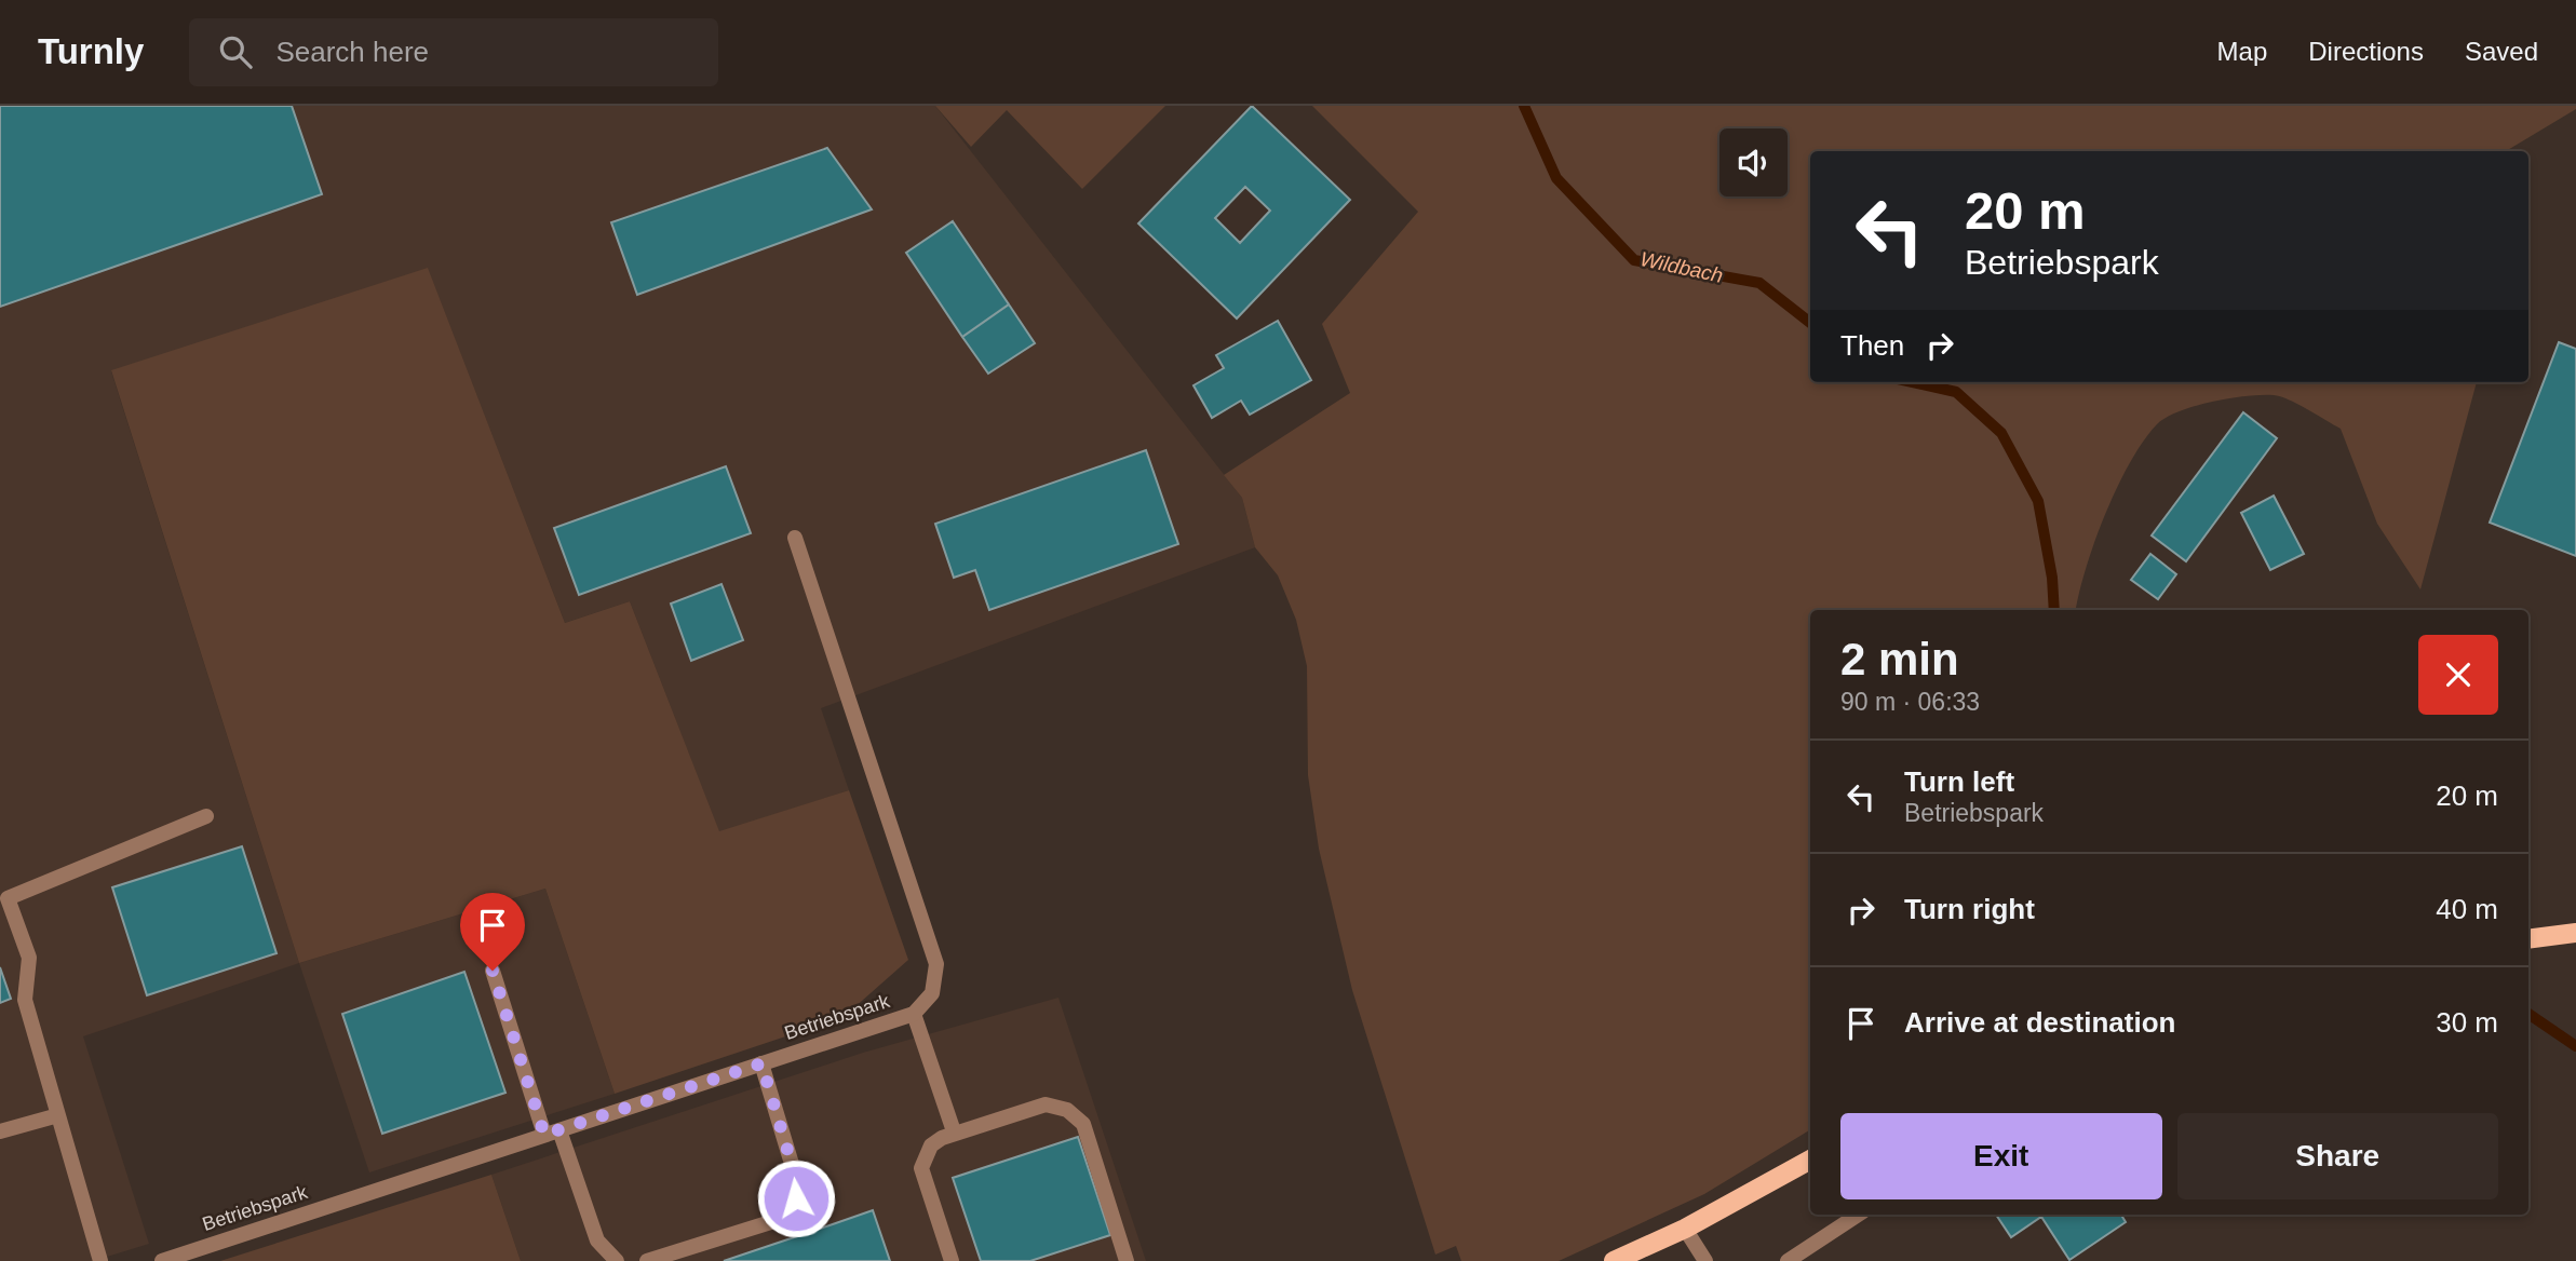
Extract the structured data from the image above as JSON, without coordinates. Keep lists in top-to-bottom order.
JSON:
{
  "streets": {
    "street": ["Betriebspark"]
  },
  "water": ["Wildbach"],
  "page": {
    "header": "Turnly",
    "search": "Search here",
    "nav": ["Map", "Directions", "Saved"],
    "turn": ["20 m", "Betriebspark"],
    "then": "Then",
    "heading": ["2 min", "90 m · 06:33"],
    "list": [
      {
        "name": "Turn left",
        "note": "Betriebspark",
        "value": "20 m"
      },
      {
        "name": "Turn right",
        "value": "40 m"
      },
      {
        "name": "Arrive at destination",
        "value": "30 m"
      }
    ],
    "buttons": ["Exit", "Share"]
  }
}
